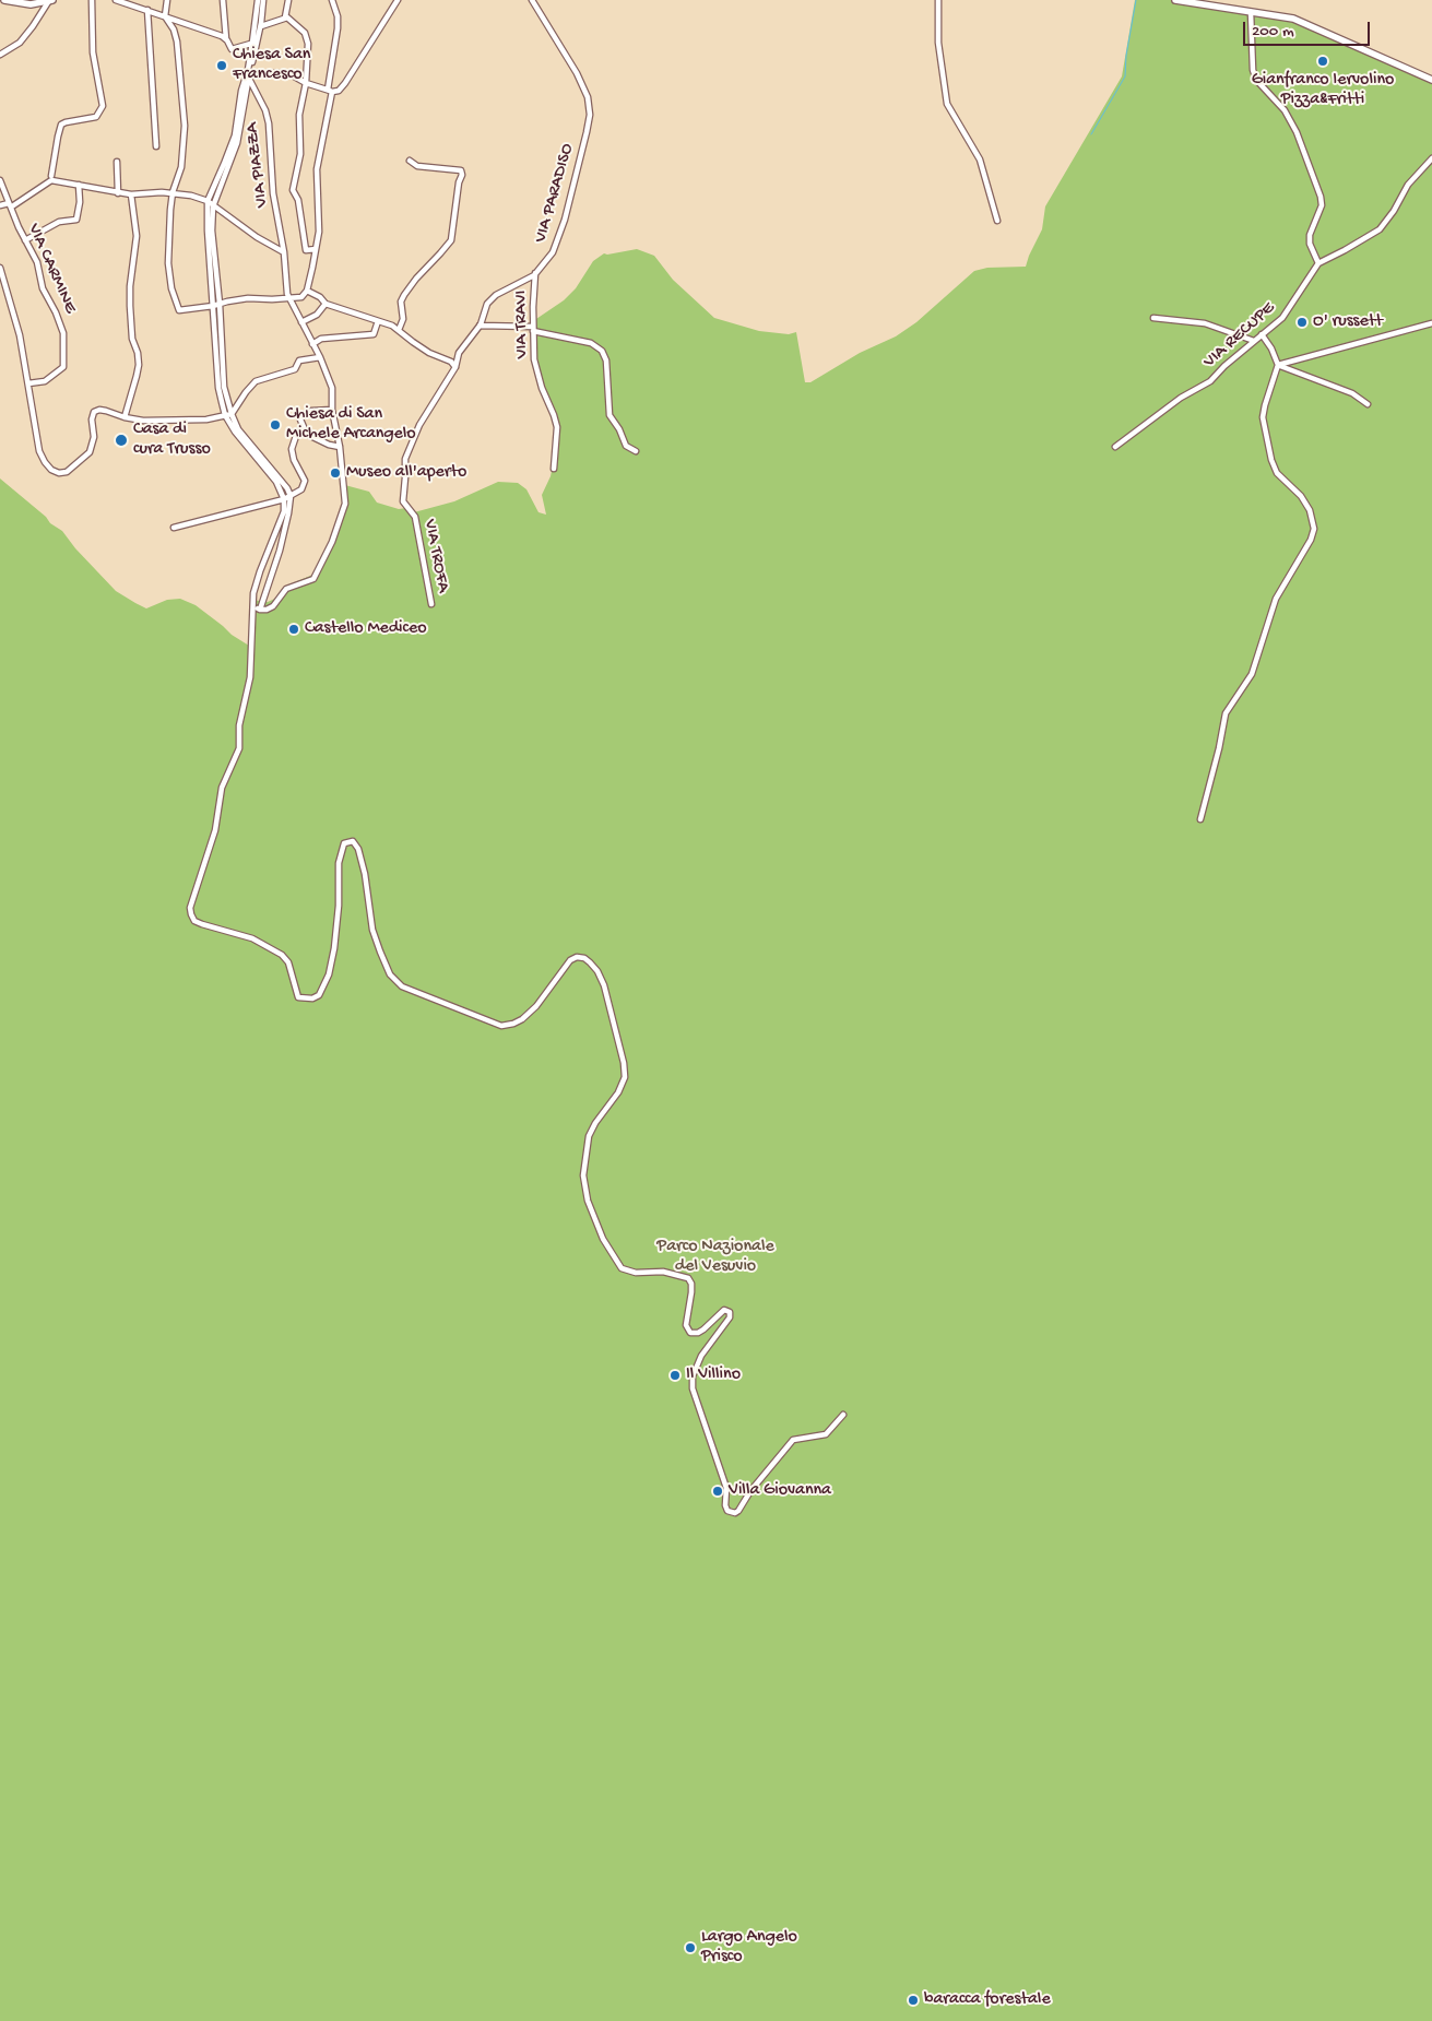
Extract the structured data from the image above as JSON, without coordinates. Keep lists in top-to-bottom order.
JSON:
{
  "streets": {
    "street": [
      "VIA PIAZZA",
      "VIA PARADISO",
      "VIA CARMINE",
      "VIA TRAVI",
      "VIA RECUPE",
      "VIA TROFA"
    ]
  },
  "crossings": [
    ["VIA PARADISO", "VIA TRAVI"],
    ["VIA PARADISO", "VIA TROFA"]
  ],
  "parks": ["Parco Nazionale del Vesuvio"],
  "places": [
    "Gianfranco Iervolino Pizza&Fritti",
    "Chiesa San Francesco",
    "O' russett",
    "Chiesa di San Michele Arcangelo",
    "Casa di cura Trusso",
    "Museo all'aperto",
    "Castello Mediceo",
    "Il Villino",
    "Villa Giovanna",
    "Largo Angelo Prisco",
    "baracca forestale"
  ],
  "scale_bar": "200 m"
}
